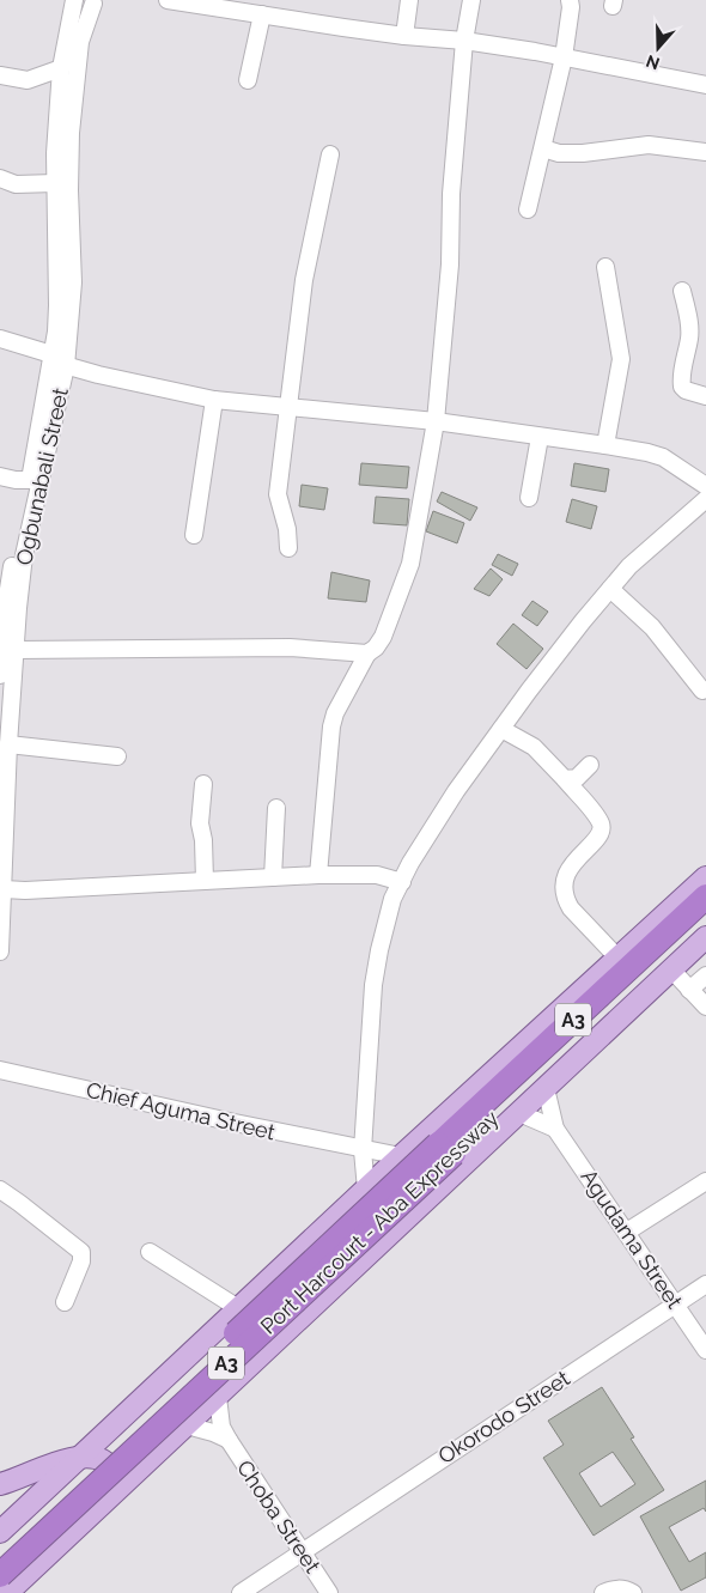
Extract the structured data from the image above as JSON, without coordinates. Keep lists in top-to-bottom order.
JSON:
{
  "streets": {
    "highway": ["A3", "Port Harcourt - Aba Expressway"],
    "street": [
      "Ogbunabali Street",
      "Chief Aguma Street",
      "Agudama Street",
      "Okorodo Street",
      "Choba Street"
    ]
  },
  "crossings": [
    ["Agudama Street", "Okorodo Street"],
    ["Okorodo Street", "Choba Street"]
  ],
  "north": "bottom"
}
